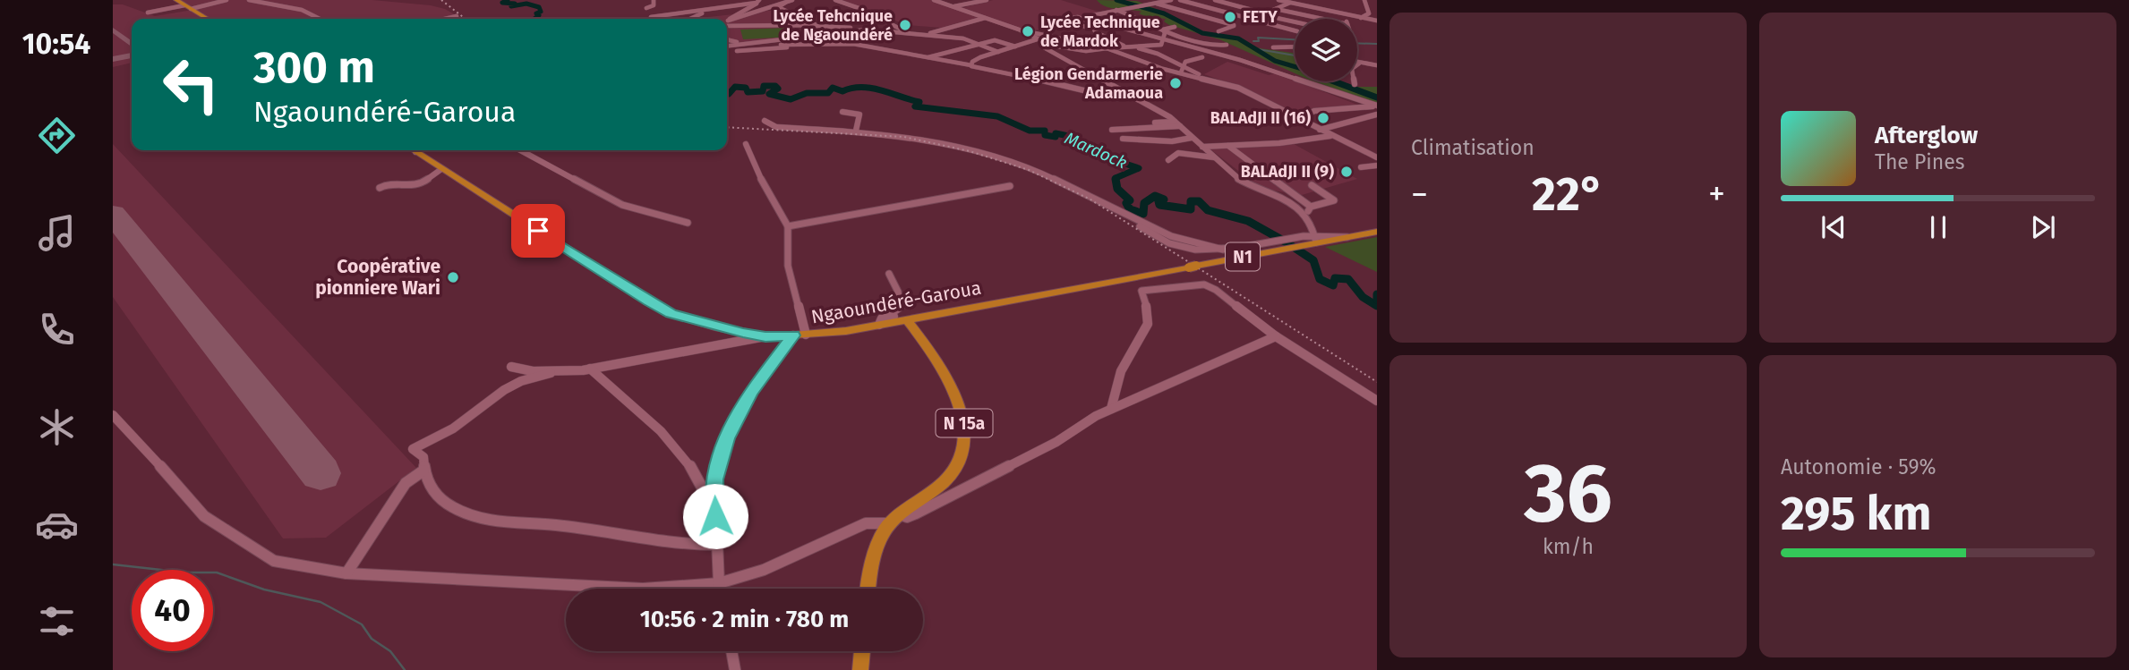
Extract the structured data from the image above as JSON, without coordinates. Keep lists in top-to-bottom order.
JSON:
{
  "streets": {
    "highway": ["N1", "Ngaoundéré-Garoua", "N 15a"]
  },
  "crossings": [
    ["Ngaoundéré-Garoua", "N 15a"]
  ],
  "water": ["Mardock"],
  "places": [
    "FETY",
    "Lycée Tehcnique de Ngaoundéré",
    "Lycée Technique de Mardok",
    "Légion Gendarmerie Adamaoua",
    "BALAdJI II (16)",
    "BALAdJI II (9)",
    "Coopérative pionniere Wari"
  ],
  "page": {
    "tabs": "10:54",
    "tile": [
      "Climatisation",
      ["36", "km/h"],
      ["Autonomie · 59%", "295 km"]
    ],
    "turn": ["300 m", "Ngaoundéré-Garoua"],
    "song": ["Afterglow", "The Pines"],
    "heat": ["−", "22°", "+"],
    "limit": "40",
    "trip": "10:56 · 2 min · 780 m"
  }
}
